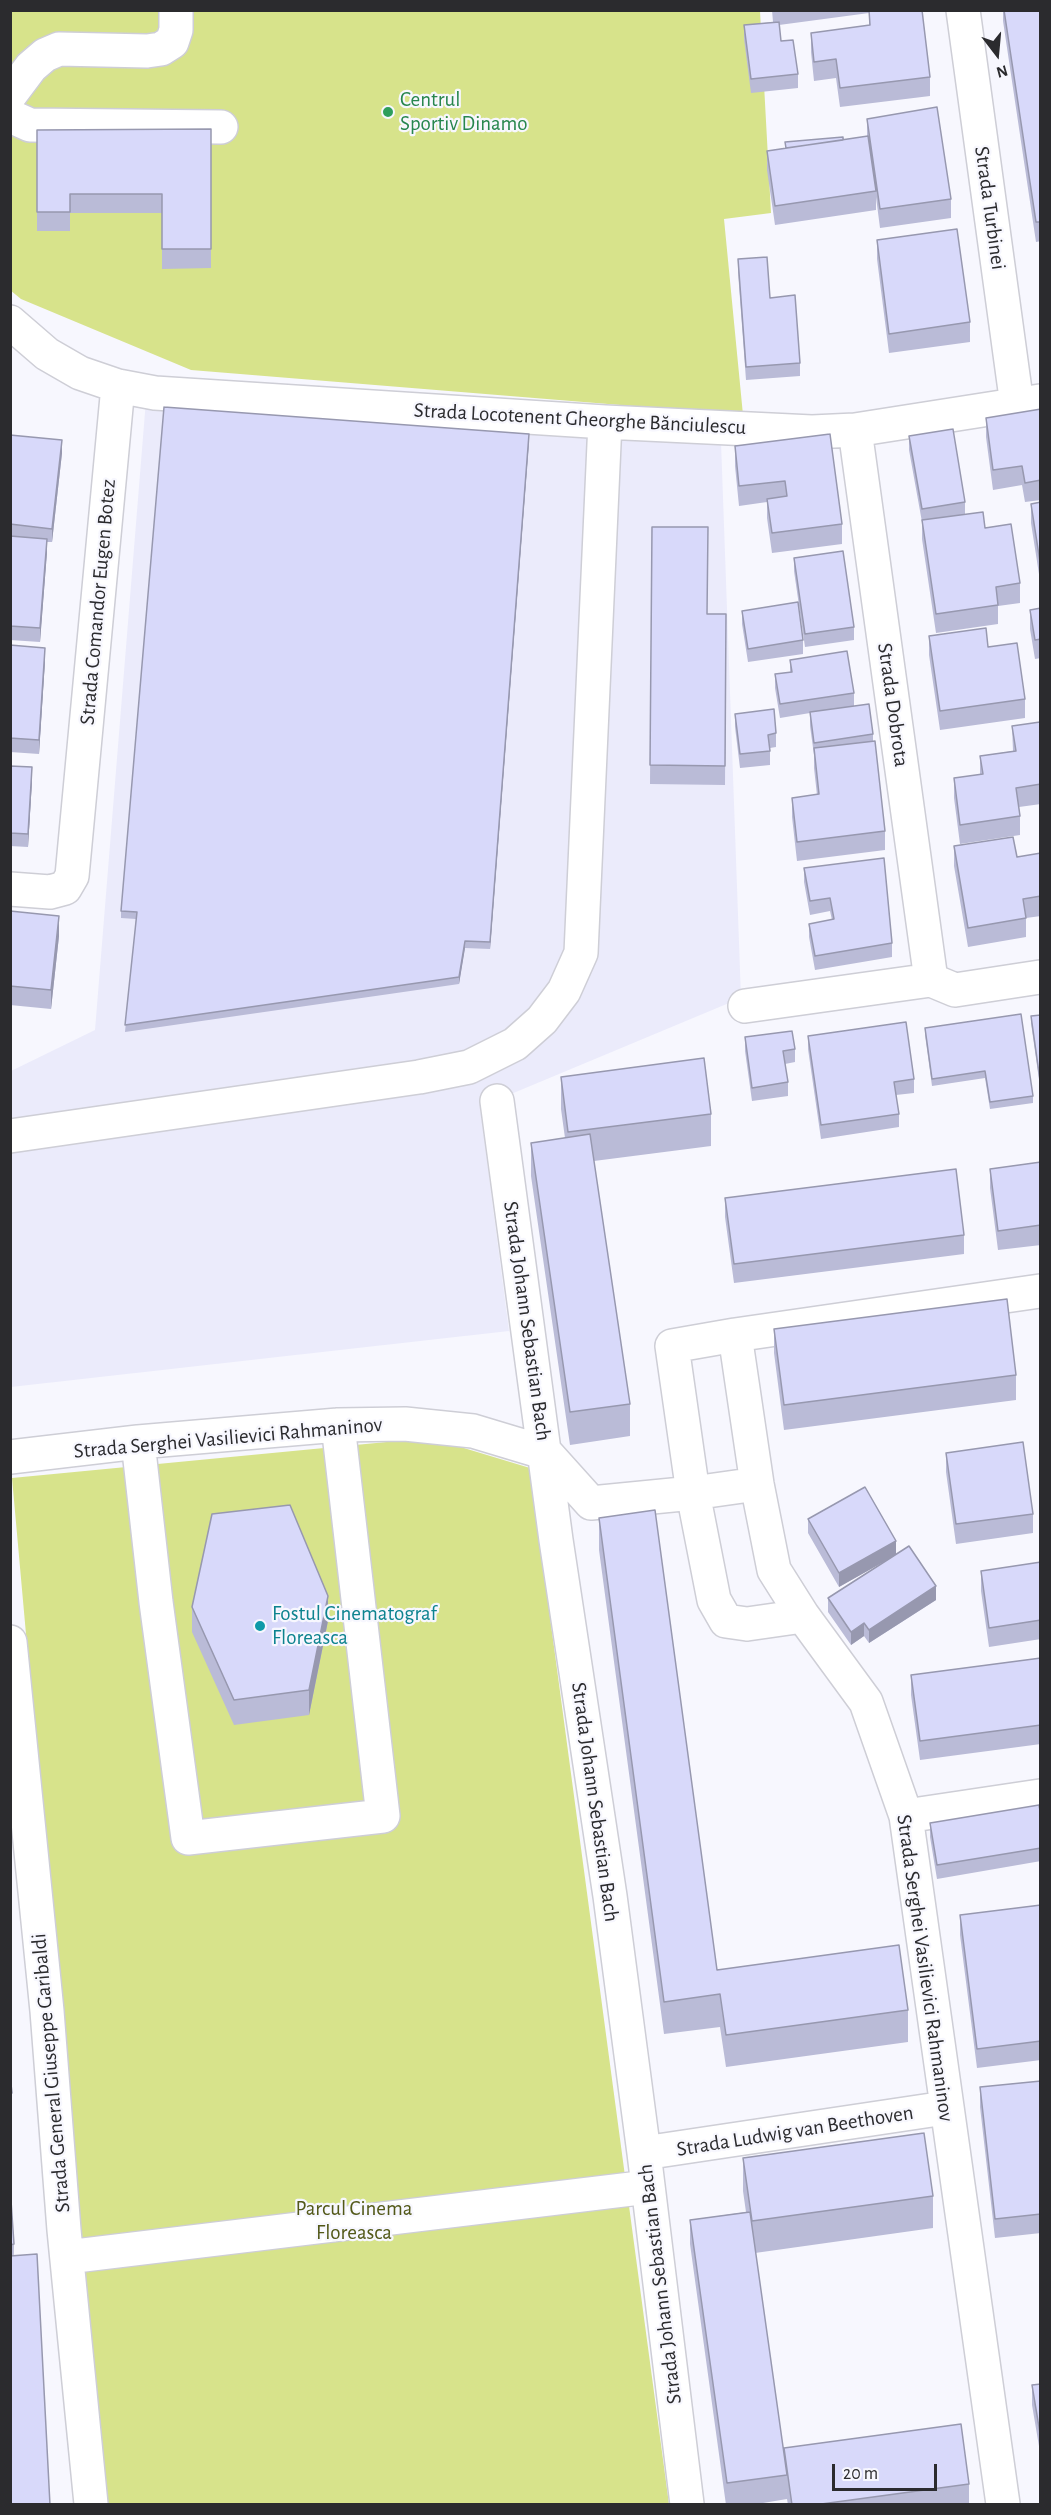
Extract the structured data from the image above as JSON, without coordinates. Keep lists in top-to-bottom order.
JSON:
{
  "streets": {
    "street": [
      "Strada Turbinei",
      "Strada Locotenent Gheorghe Bănciulescu",
      "Strada Comandor Eugen Botez",
      "Strada Dobrota",
      "Strada Johann Sebastian Bach",
      "Strada Serghei Vasilievici Rahmaninov",
      "Strada General Giuseppe Garibaldi",
      "Strada Ludwig van Beethoven"
    ]
  },
  "crossings": [
    ["Strada Turbinei", "Strada Locotenent Gheorghe Bănciulescu"],
    ["Strada Locotenent Gheorghe Bănciulescu", "Strada Comandor Eugen Botez"],
    ["Strada Locotenent Gheorghe Bănciulescu", "Strada Dobrota"],
    ["Strada Johann Sebastian Bach", "Strada Serghei Vasilievici Rahmaninov"],
    ["Strada Johann Sebastian Bach", "Strada Ludwig van Beethoven"],
    ["Strada Serghei Vasilievici Rahmaninov", "Strada Ludwig van Beethoven"]
  ],
  "parks": ["Parcul Cinema Floreasca"],
  "places": ["Centrul Sportiv Dinamo", "Fostul Cinematograf Floreasca"],
  "scale_bar": "20 m",
  "north": "bottom"
}
